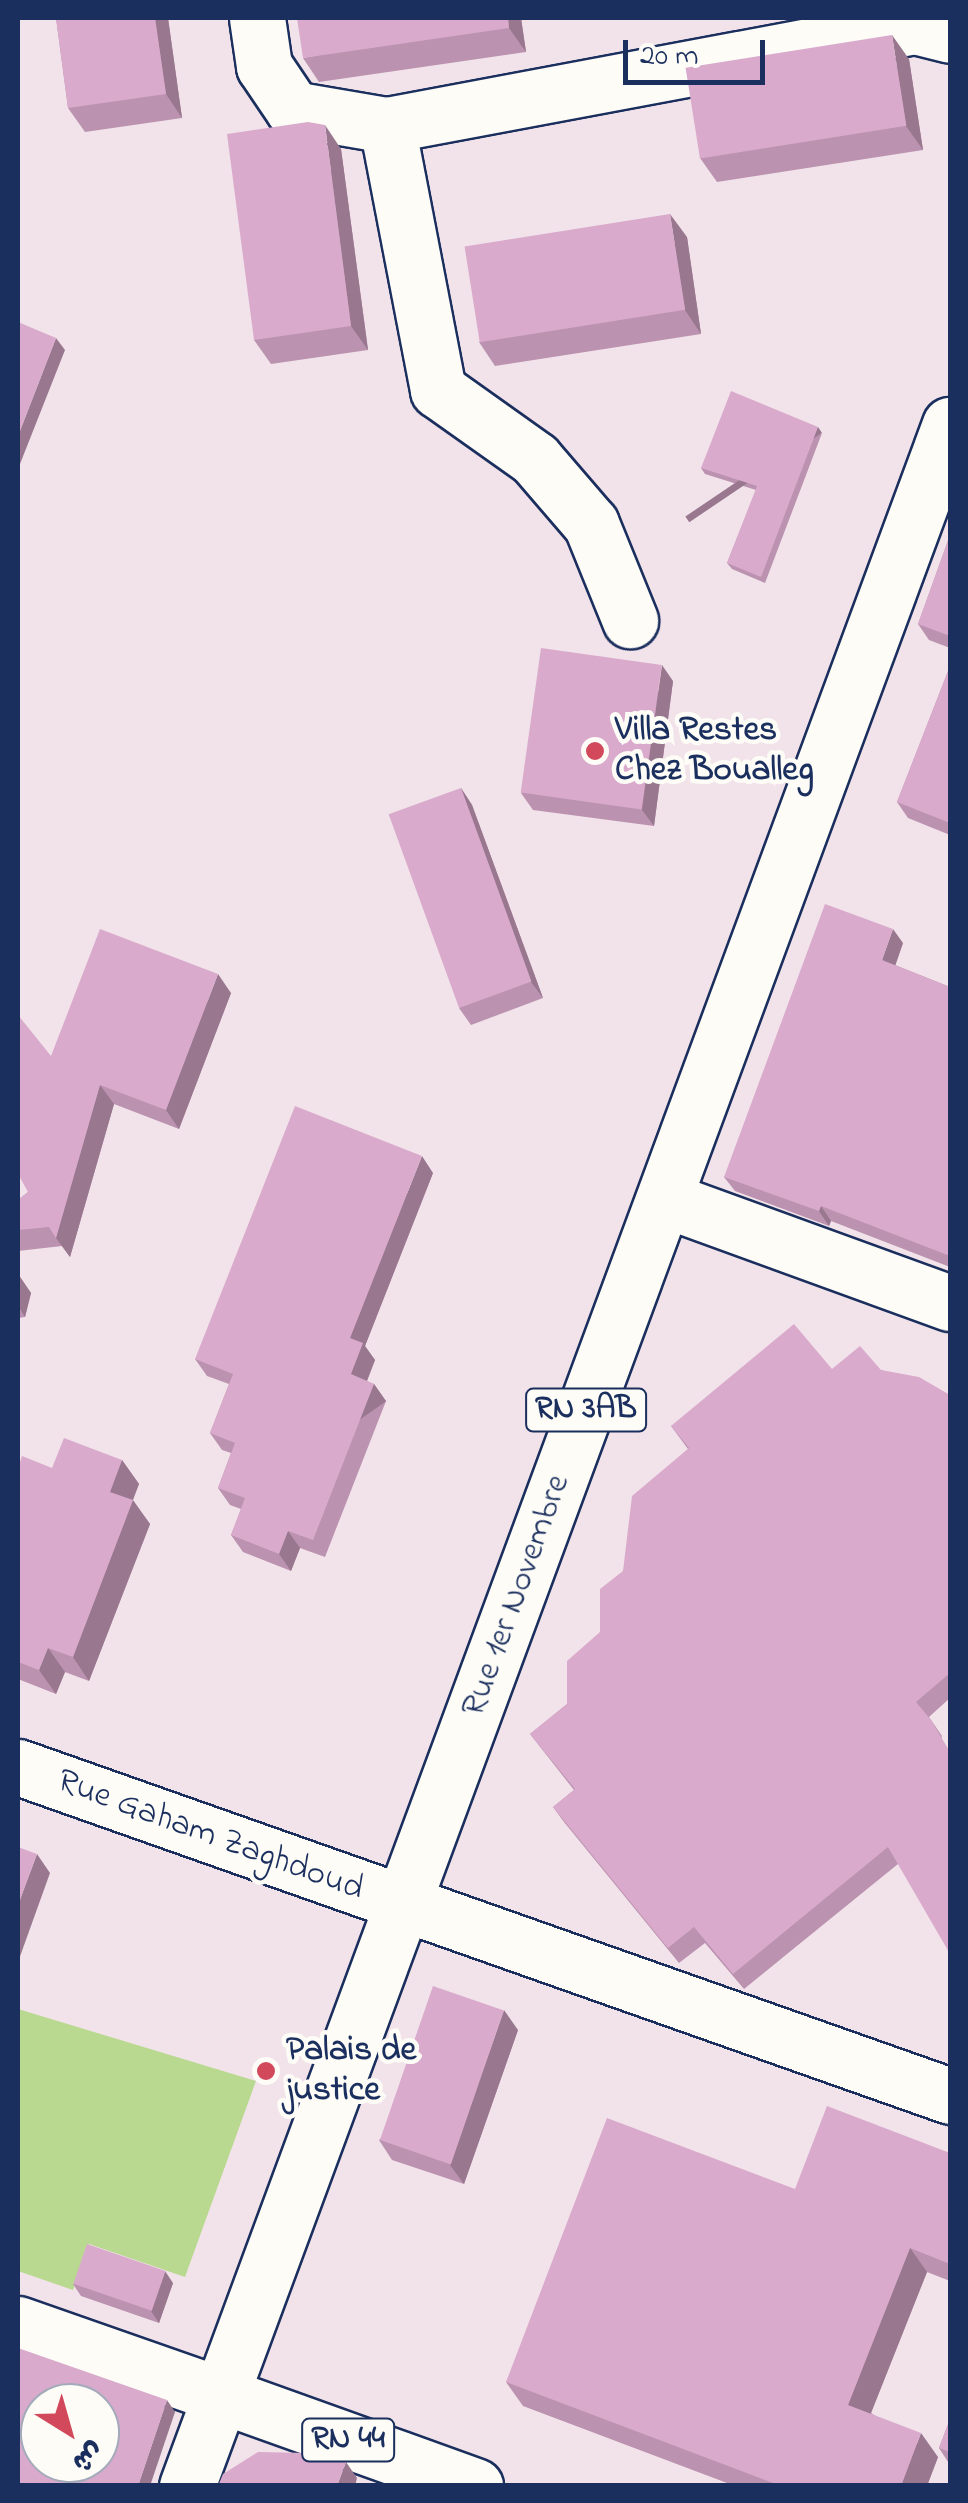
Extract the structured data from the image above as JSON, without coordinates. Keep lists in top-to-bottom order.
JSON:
{
  "streets": {
    "street": [
      "RN 3AB",
      "Rue 1er Novembre",
      "Rue Gaham Zaghdoud",
      "RN 44"
    ]
  },
  "crossings": [
    ["Rue 1er Novembre", "Rue Gaham Zaghdoud"],
    ["Rue 1er Novembre", "RN 44"]
  ],
  "places": ["Villa Restes Chez Boualleg", "Palais de justice"],
  "scale_bar": "20 m",
  "north": "bottom right"
}
